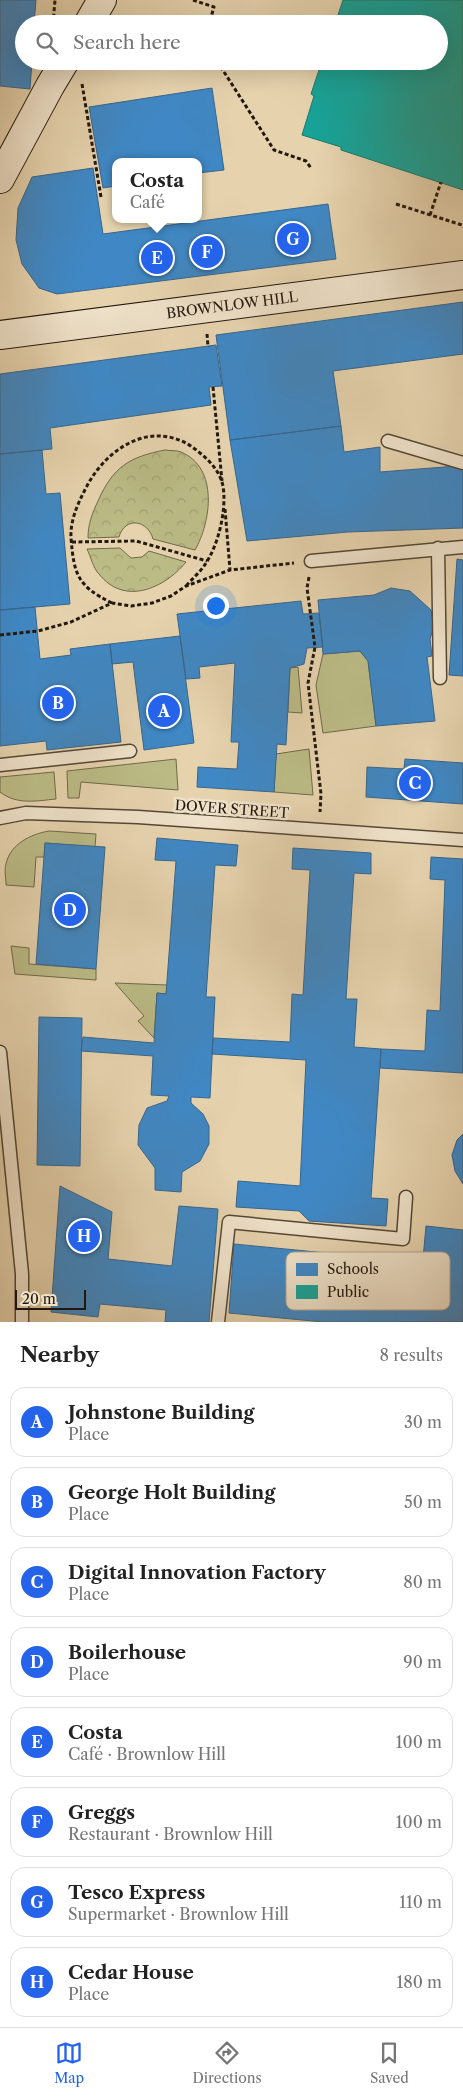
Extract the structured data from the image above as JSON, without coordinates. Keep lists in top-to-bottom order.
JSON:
{
  "streets": {
    "street": ["BROWNLOW HILL"],
    "lane": ["DOVER STREET"]
  },
  "legend": ["Schools", "Public"],
  "scale_bar": "20 m",
  "page": {
    "search": "Search here",
    "popup": ["Costa", "Café"],
    "pins": [
      "G",
      "F",
      "E",
      "B",
      "A",
      "C",
      "D",
      "H"
    ],
    "scale": "20 m",
    "heading": ["Nearby", "8 results"],
    "list": [
      {
        "mark": "A",
        "name": "Johnstone Building",
        "note": "Place",
        "value": "30 m"
      },
      {
        "mark": "B",
        "name": "George Holt Building",
        "note": "Place",
        "value": "50 m"
      },
      {
        "mark": "C",
        "name": "Digital Innovation Factory",
        "note": "Place",
        "value": "80 m"
      },
      {
        "mark": "D",
        "name": "Boilerhouse",
        "note": "Place",
        "value": "90 m"
      },
      {
        "mark": "E",
        "name": "Costa",
        "note": "Café · Brownlow Hill",
        "value": "100 m"
      },
      {
        "mark": "F",
        "name": "Greggs",
        "note": "Restaurant · Brownlow Hill",
        "value": "100 m"
      },
      {
        "mark": "G",
        "name": "Tesco Express",
        "note": "Supermarket · Brownlow Hill",
        "value": "110 m"
      },
      {
        "mark": "H",
        "name": "Cedar House",
        "note": "Place",
        "value": "180 m"
      }
    ],
    "nav": ["Map", "Directions", "Saved"]
  }
}
